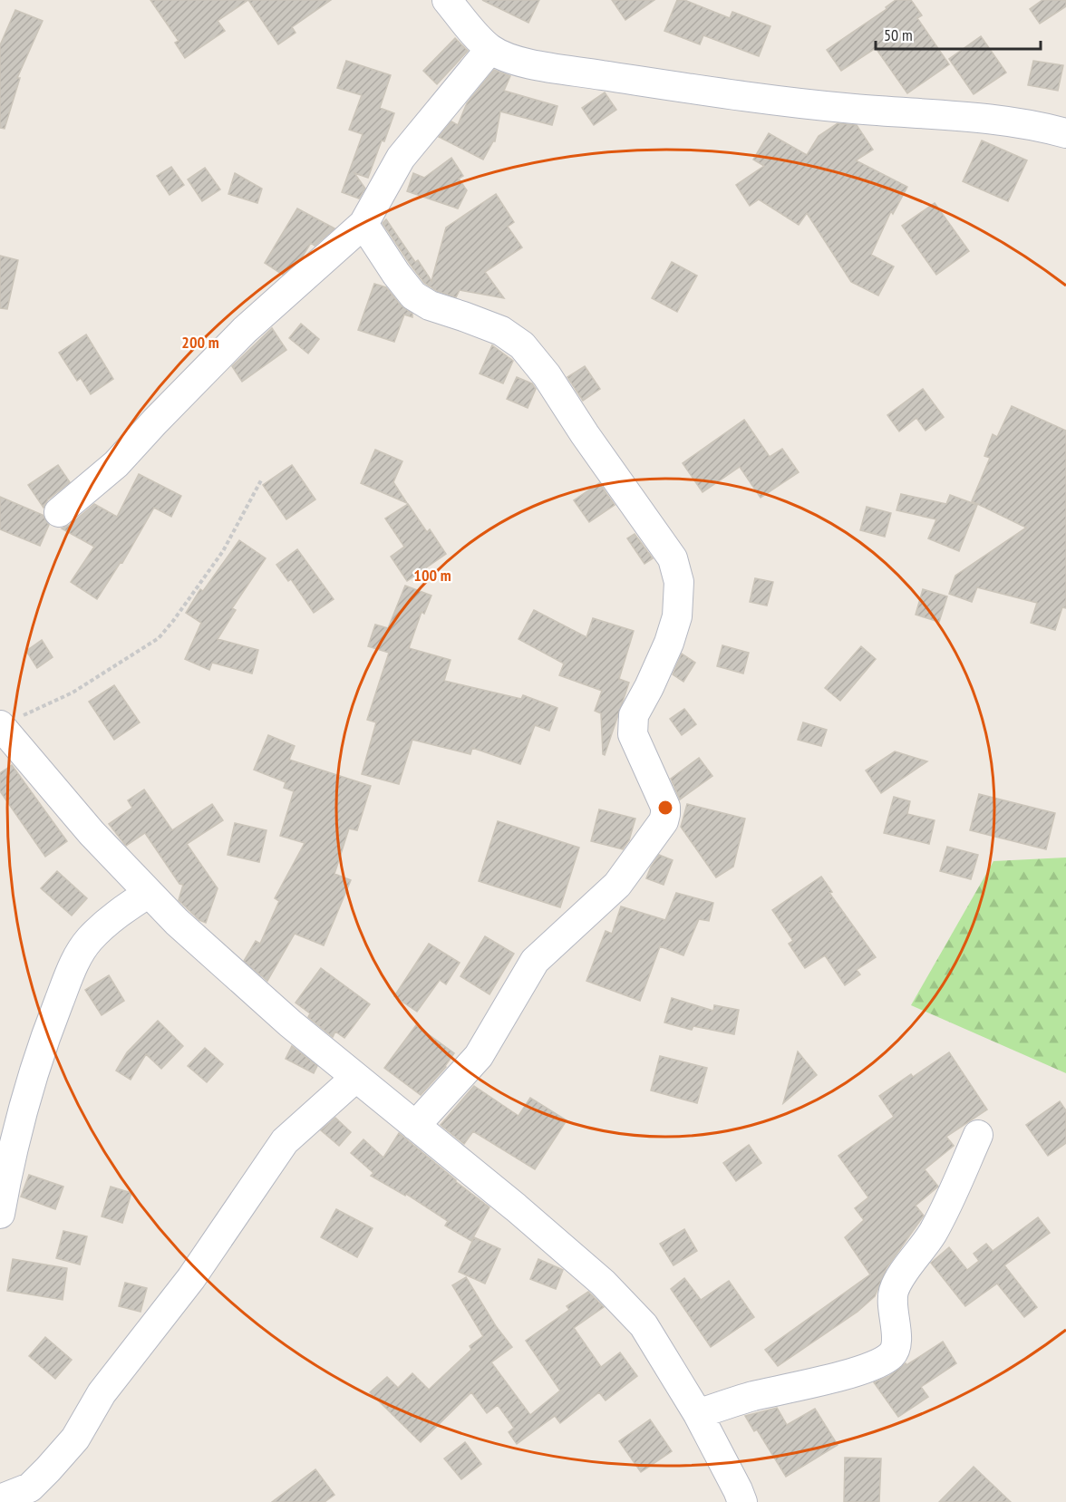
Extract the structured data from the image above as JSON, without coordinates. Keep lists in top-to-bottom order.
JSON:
{
  "scale_bar": "50 m",
  "rings": ["200 m", "100 m"]
}
